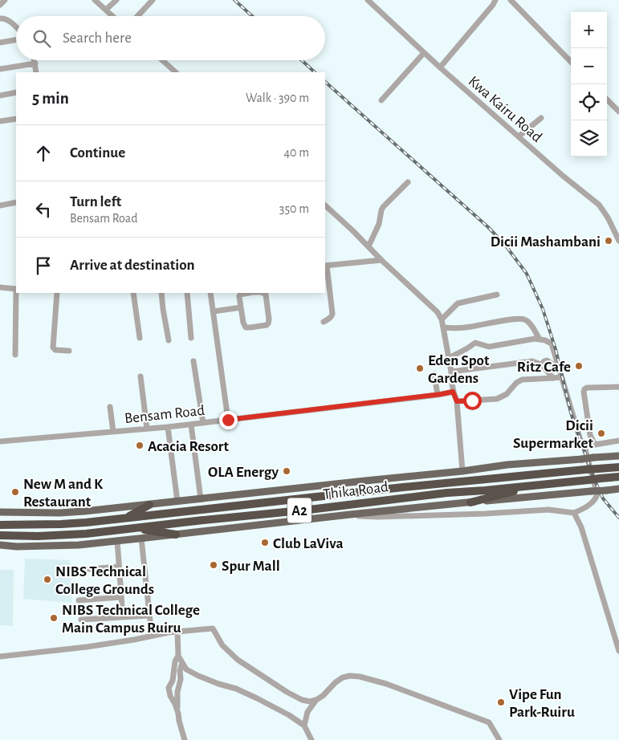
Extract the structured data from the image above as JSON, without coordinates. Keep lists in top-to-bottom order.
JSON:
{
  "streets": {
    "highway": ["Thika Road", "A2"],
    "street": ["Kwa Kairu Road", "Bensam Road"]
  },
  "places": [
    "Dicii Mashambani",
    "Ritz Cafe",
    "Eden Spot Gardens",
    "Dicii Supermarket",
    "Acacia Resort",
    "OLA Energy",
    "New M and K Restaurant",
    "Club LaViva",
    "Spur Mall",
    "NIBS Technical College Grounds",
    "NIBS Technical College Main Campus Ruiru",
    "Vipe Fun Park-Ruiru"
  ],
  "page": {
    "map_buttons": ["+", "−"],
    "search": "Search here",
    "heading": ["5 min", "Walk · 390 m"],
    "list": [
      ["Continue", "40 m"],
      ["Turn left", "Bensam Road", "350 m"],
      "Arrive at destination"
    ]
  }
}
